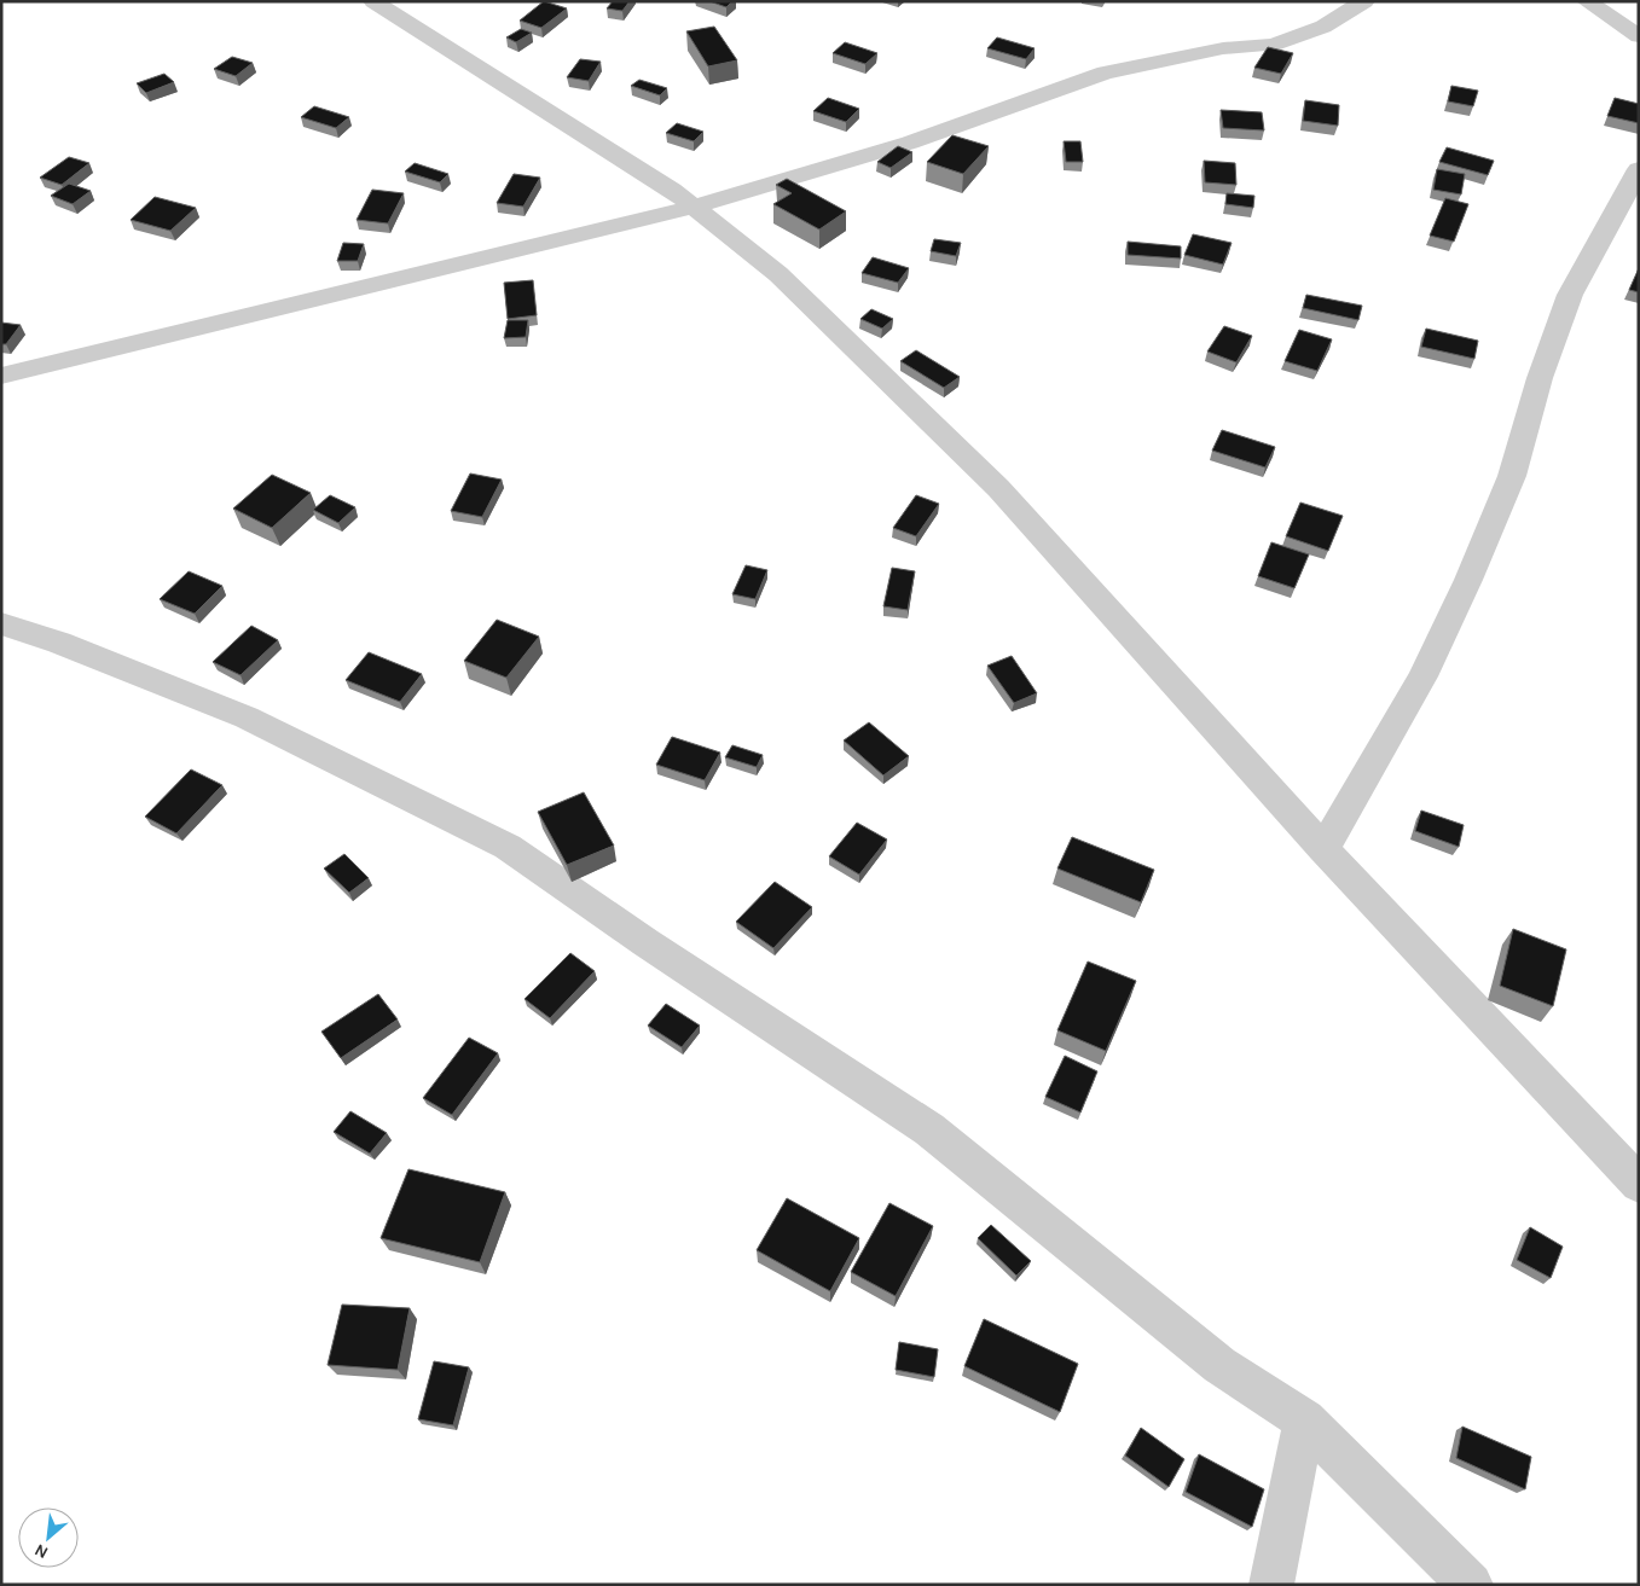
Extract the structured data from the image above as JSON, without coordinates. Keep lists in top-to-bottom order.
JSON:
{
  "north": "bottom left"
}
